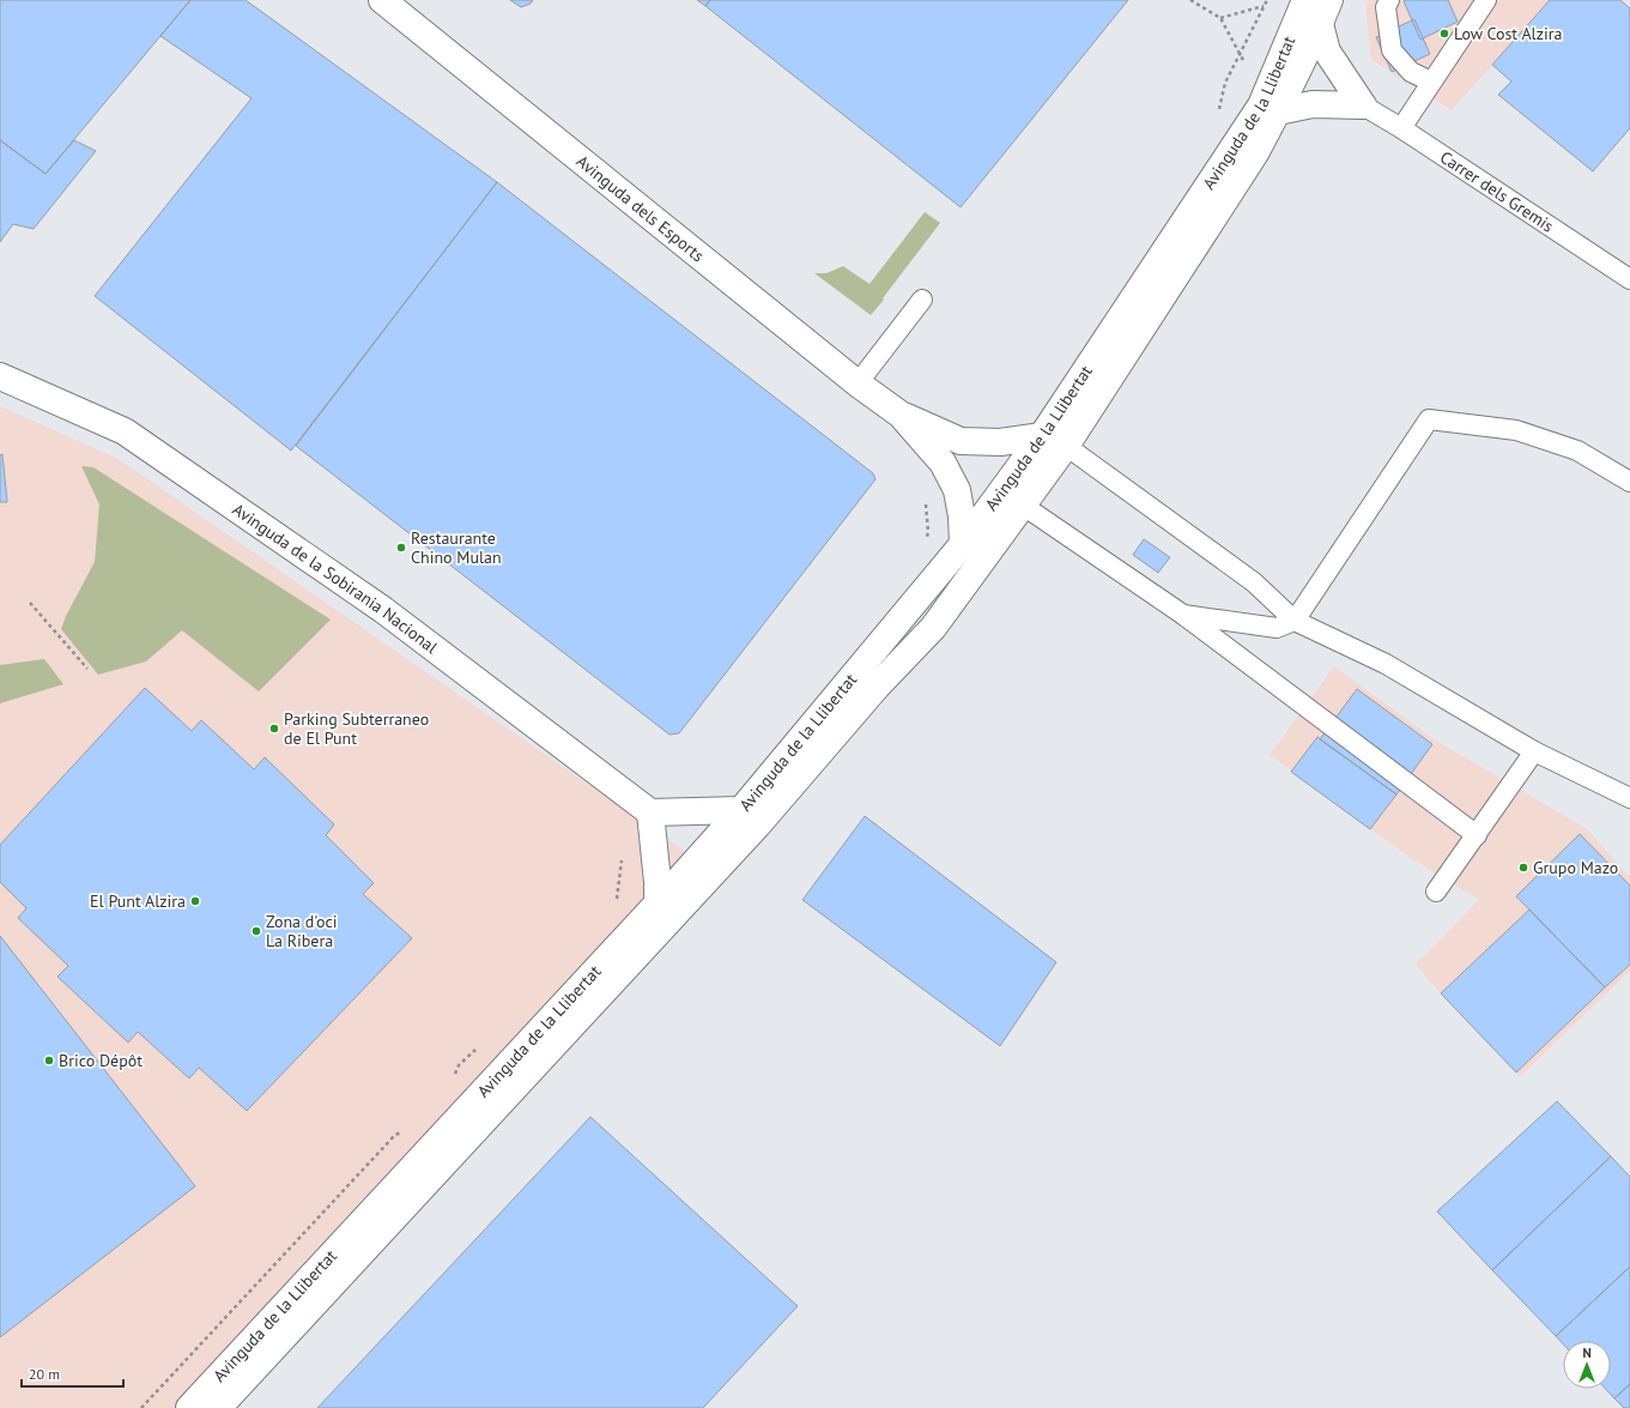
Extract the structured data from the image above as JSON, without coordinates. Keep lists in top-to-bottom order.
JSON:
{
  "streets": {
    "main road": [
      "Avinguda de la Llibertat",
      "Carrer dels Gremis",
      "Avinguda dels Esports",
      "Avinguda de la Sobirania Nacional"
    ]
  },
  "crossings": [
    ["Avinguda de la Llibertat", "Carrer dels Gremis"],
    ["Avinguda de la Llibertat", "Avinguda dels Esports"]
  ],
  "places": [
    "Low Cost Alzira",
    "Restaurante Chino Mulan",
    "Parking Subterraneo de El Punt",
    "Grupo Mazo",
    "El Punt Alzira",
    "Zona d'oci La Ribera",
    "Brico Dépôt"
  ],
  "scale_bar": "20 m",
  "north": "top"
}
